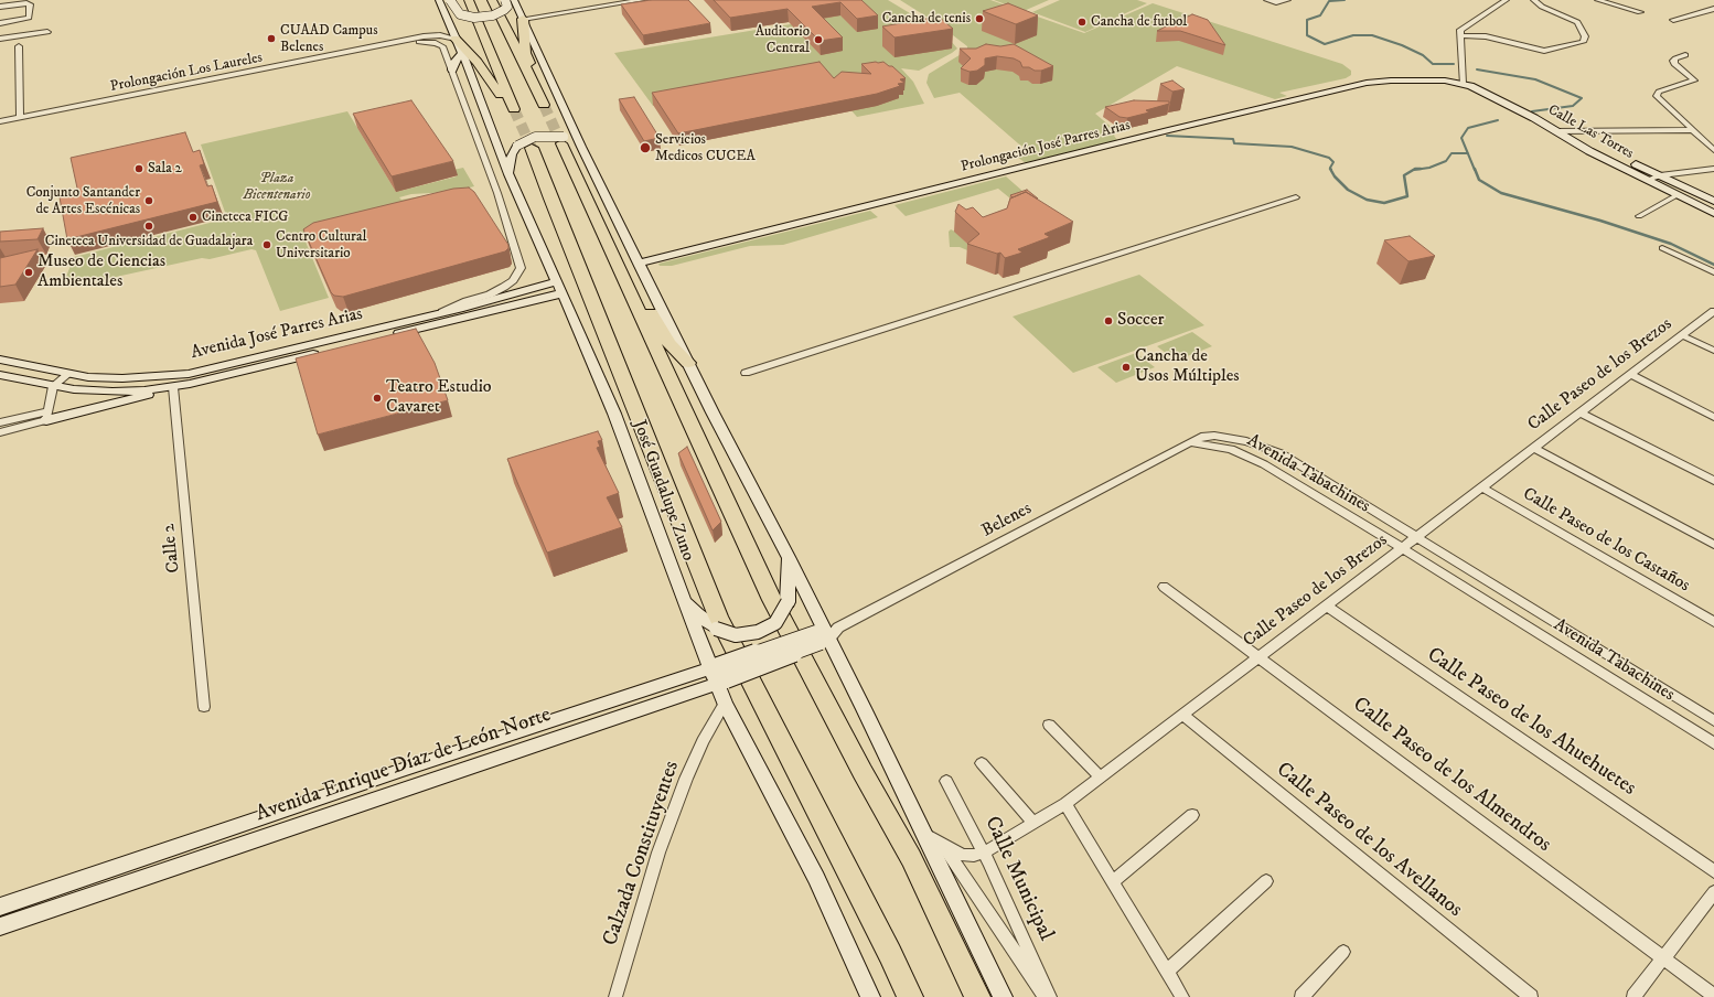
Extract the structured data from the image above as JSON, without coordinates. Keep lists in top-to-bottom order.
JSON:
{
  "streets": {
    "main road": [
      "Calle Las Torres",
      "Prolongación José Parres Arias",
      "Avenida José Parres Arias",
      "José Guadalupe Zuno",
      "Avenida Enrique Díaz de León Norte"
    ],
    "street": [
      "Prolongación Los Laureles",
      "Calle Paseo de los Brezos",
      "Avenida Tabachines",
      "Belenes",
      "Calle Paseo de los Castaños",
      "Calle 2",
      "Calle Paseo de los Ahuehuetes",
      "Calle Paseo de los Almendros",
      "Calle Paseo de los Avellanos",
      "Calzada Constituyentes",
      "Calle Municipal"
    ]
  },
  "crossings": [
    ["Prolongación Los Laureles", "José Guadalupe Zuno"],
    ["Calle Las Torres", "Prolongación José Parres Arias"],
    ["Avenida José Parres Arias", "José Guadalupe Zuno"],
    ["Avenida José Parres Arias", "Calle 2"],
    ["Calle Paseo de los Brezos", "Avenida Tabachines"],
    ["Calle Paseo de los Brezos", "Calle Paseo de los Castaños"],
    ["Calle Paseo de los Brezos", "Calle Paseo de los Ahuehuetes"],
    ["Calle Paseo de los Brezos", "Calle Paseo de los Almendros"],
    ["Calle Paseo de los Brezos", "Calle Paseo de los Avellanos"],
    ["Calle Paseo de los Brezos", "Calle Municipal"],
    ["Avenida Tabachines", "Belenes"],
    ["José Guadalupe Zuno", "Avenida Enrique Díaz de León Norte"],
    ["José Guadalupe Zuno", "Calzada Constituyentes"],
    ["Belenes", "Avenida Enrique Díaz de León Norte"]
  ],
  "parks": ["Plaza Bicentenario"],
  "places": [
    "Cancha de tenis",
    "Cancha de futbol",
    "CUAAD Campus Belenes",
    "Auditorio Central",
    "Servicios Medicos CUCEA",
    "Sala 2",
    "Conjunto Santander de Artes Escénicas",
    "Cineteca FICG",
    "Cineteca Universidad de Guadalajara",
    "Centro Cultural Universitario",
    "Museo de Ciencias Ambientales",
    "Soccer",
    "Cancha de Usos Múltiples",
    "Teatro Estudio Cavaret"
  ]
}
